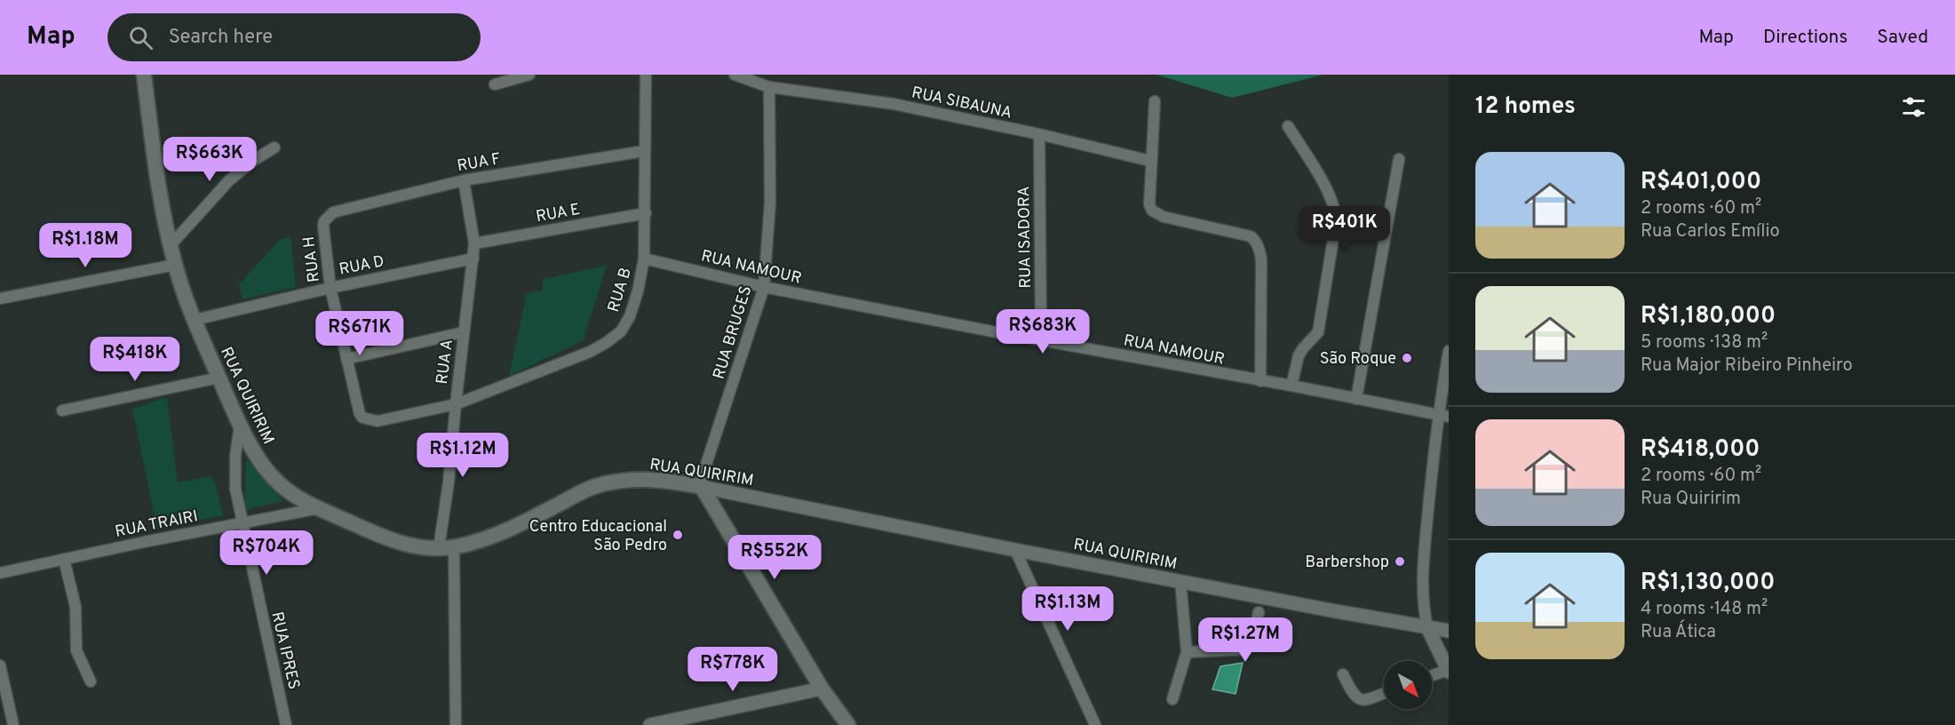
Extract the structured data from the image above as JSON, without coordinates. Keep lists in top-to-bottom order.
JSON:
{
  "streets": {
    "main road": ["RUA QUIRIRIM"],
    "street": [
      "RUA SIBAUNA",
      "RUA F",
      "RUA E",
      "RUA ISADORA",
      "RUA H",
      "RUA D",
      "RUA NAMOUR",
      "RUA B",
      "RUA BRUGES",
      "RUA A",
      "RUA TRAIRI",
      "RUA IPRES"
    ]
  },
  "crossings": [
    ["RUA SIBAUNA", "RUA ISADORA"],
    ["RUA SIBAUNA", "RUA BRUGES"],
    ["RUA F", "RUA H"],
    ["RUA F", "RUA B"],
    ["RUA F", "RUA A"],
    ["RUA E", "RUA B"],
    ["RUA E", "RUA A"],
    ["RUA ISADORA", "RUA NAMOUR"],
    ["RUA H", "RUA D"],
    ["RUA H", "RUA B"],
    ["RUA H", "RUA A"],
    ["RUA D", "RUA A"],
    ["RUA D", "RUA QUIRIRIM"],
    ["RUA NAMOUR", "RUA B"],
    ["RUA NAMOUR", "RUA BRUGES"],
    ["RUA B", "RUA A"],
    ["RUA BRUGES", "RUA QUIRIRIM"],
    ["RUA A", "RUA QUIRIRIM"],
    ["RUA QUIRIRIM", "RUA TRAIRI"],
    ["RUA QUIRIRIM", "RUA IPRES"],
    ["RUA TRAIRI", "RUA IPRES"]
  ],
  "places": ["São Roque", "Centro Educacional São Pedro", "Barbershop"],
  "north": "bottom right",
  "page": {
    "header": "Map",
    "search": "Search here",
    "nav": ["Map", "Directions", "Saved"],
    "heading": "12 homes",
    "price": [
      "R$663K",
      "R$401K",
      "R$1.18M",
      "R$683K",
      "R$671K",
      "R$418K",
      "R$1.12M",
      "R$704K",
      "R$552K",
      "R$1.13M",
      "R$1.27M",
      "R$778K"
    ],
    "list": [
      {
        "name": "R$401,000",
        "note": "2 rooms · 60 m² · Rua Carlos Emílio"
      },
      {
        "name": "R$1,180,000",
        "note": "5 rooms · 138 m² · Rua Major Ribeiro Pinheiro"
      },
      {
        "name": "R$418,000",
        "note": "2 rooms · 60 m² · Rua Quiririm"
      },
      {
        "name": "R$1,130,000",
        "note": "4 rooms · 148 m² · Rua Ática"
      }
    ]
  }
}
